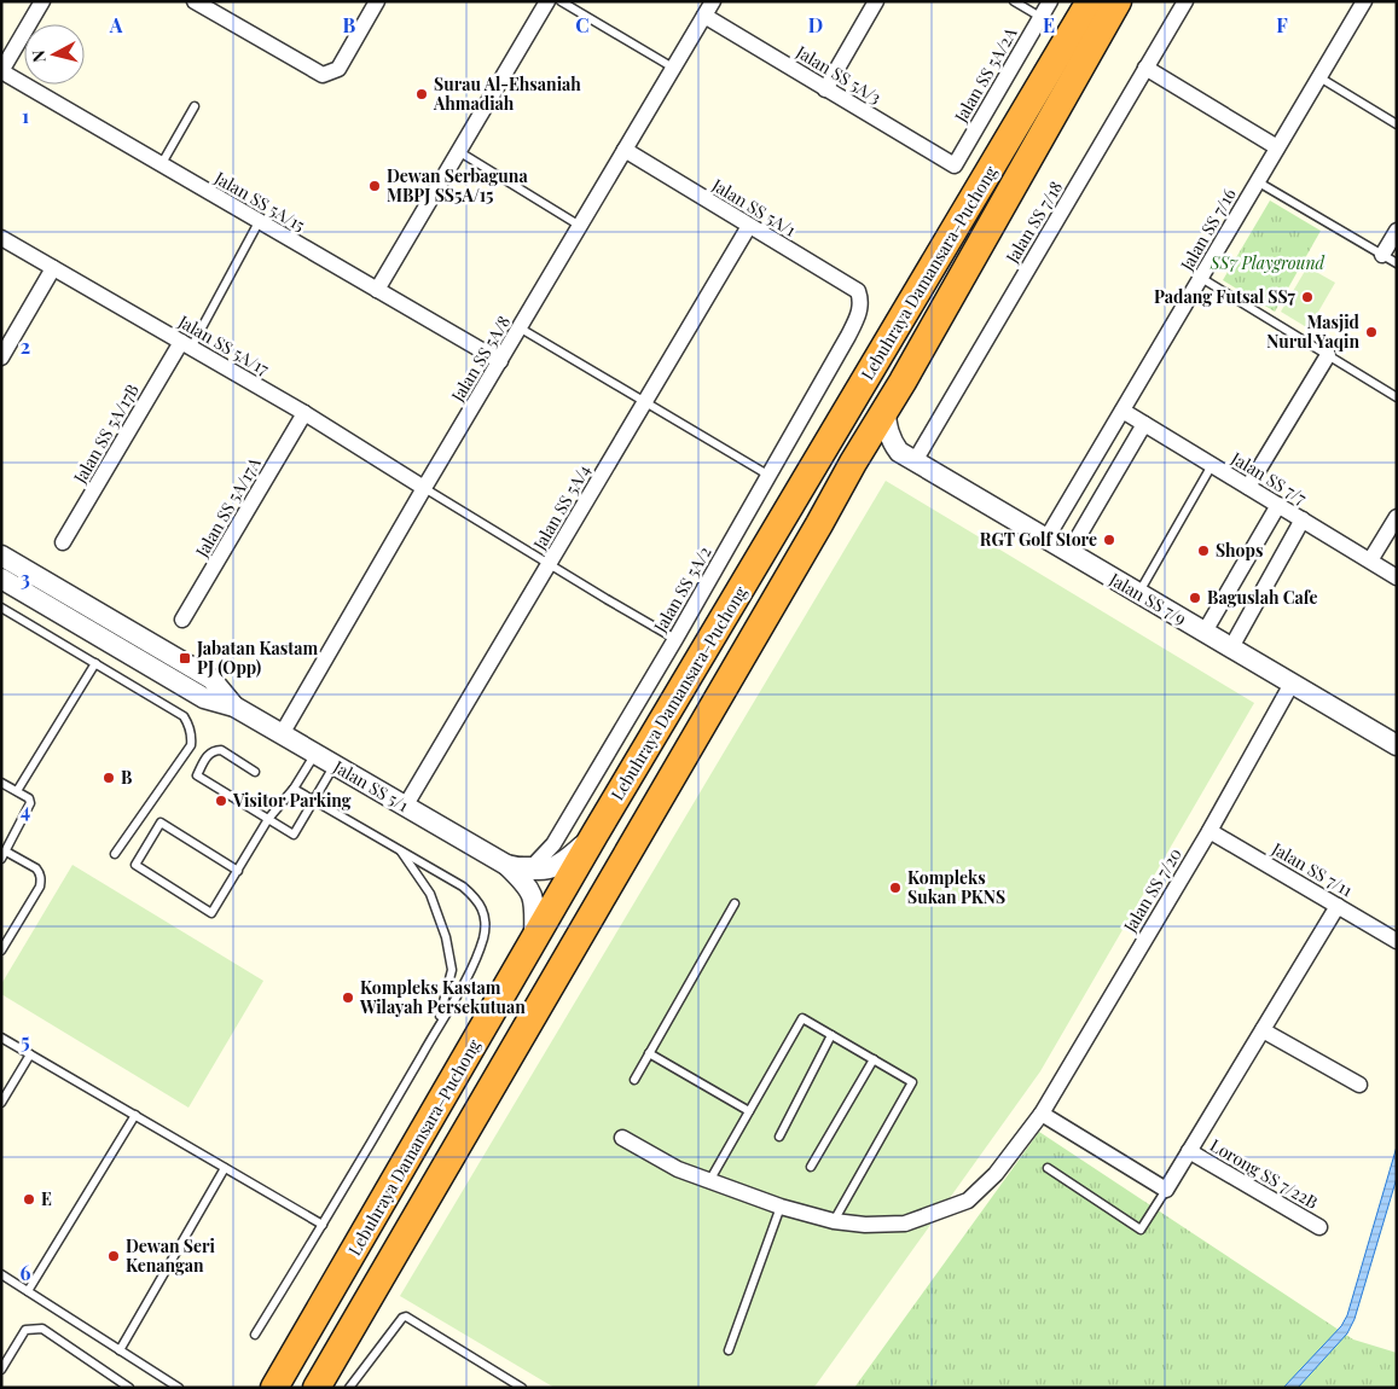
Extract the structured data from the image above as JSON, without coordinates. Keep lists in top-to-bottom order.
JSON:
{
  "streets": {
    "highway": ["Lebuhraya Damansara–Puchong"],
    "street": [
      "Jalan SS 5A/3",
      "Jalan SS 5A/2A",
      "Jalan SS 5A/15",
      "Jalan SS 5A/1",
      "Jalan SS 7/18",
      "Jalan SS 7/16",
      "Jalan SS 5A/17",
      "Jalan SS 5A/8",
      "Jalan SS 5A/17B",
      "Jalan SS 7/7",
      "Jalan SS 5A/17A",
      "Jalan SS 5A/4",
      "Jalan SS 5A/2",
      "Jalan SS 7/9",
      "Jalan SS 5/1",
      "Jalan SS 7/11",
      "Jalan SS 7/20",
      "Lorong SS 7/22B"
    ]
  },
  "crossings": [
    ["Jalan SS 5A/3", "Jalan SS 5A/2A"],
    ["Jalan SS 5A/3", "Jalan SS 5A/8"],
    ["Jalan SS 5A/15", "Jalan SS 5A/8"],
    ["Jalan SS 5A/1", "Jalan SS 5A/8"],
    ["Jalan SS 5A/1", "Jalan SS 5A/4"],
    ["Jalan SS 5A/1", "Jalan SS 5A/2"],
    ["Jalan SS 7/18", "Jalan SS 7/9"],
    ["Jalan SS 7/16", "Jalan SS 7/7"],
    ["Jalan SS 7/16", "Jalan SS 7/9"],
    ["Lebuhraya Damansara–Puchong", "Jalan SS 5/1"],
    ["Jalan SS 5A/17", "Jalan SS 5A/8"],
    ["Jalan SS 5A/17", "Jalan SS 5A/17B"],
    ["Jalan SS 5A/17", "Jalan SS 5A/17A"],
    ["Jalan SS 5A/8", "Jalan SS 5/1"],
    ["Jalan SS 5A/4", "Jalan SS 5/1"],
    ["Jalan SS 5A/2", "Jalan SS 5/1"],
    ["Jalan SS 7/9", "Jalan SS 7/20"],
    ["Jalan SS 7/11", "Jalan SS 7/20"]
  ],
  "parks": ["SS7 Playground"],
  "places": {
    "other": [
      "Surau Al-Ehsaniah Ahmadiah",
      "Dewan Serbaguna MBPJ SS5A/15",
      "Padang Futsal SS7",
      "Masjid Nurul Yaqin",
      "RGT Golf Store",
      "Shops",
      "Baguslah Cafe",
      "B",
      "Visitor Parking",
      "Kompleks Sukan PKNS",
      "Kompleks Kastam Wilayah Persekutuan",
      "E",
      "Dewan Seri Kenangan"
    ],
    "transit": ["Jabatan Kastam PJ (Opp)"]
  },
  "north": "left",
  "grid": {
    "columns": [
      "A",
      "B",
      "C",
      "D",
      "E",
      "F"
    ],
    "rows": [
      "1",
      "2",
      "3",
      "4",
      "5",
      "6"
    ]
  }
}
